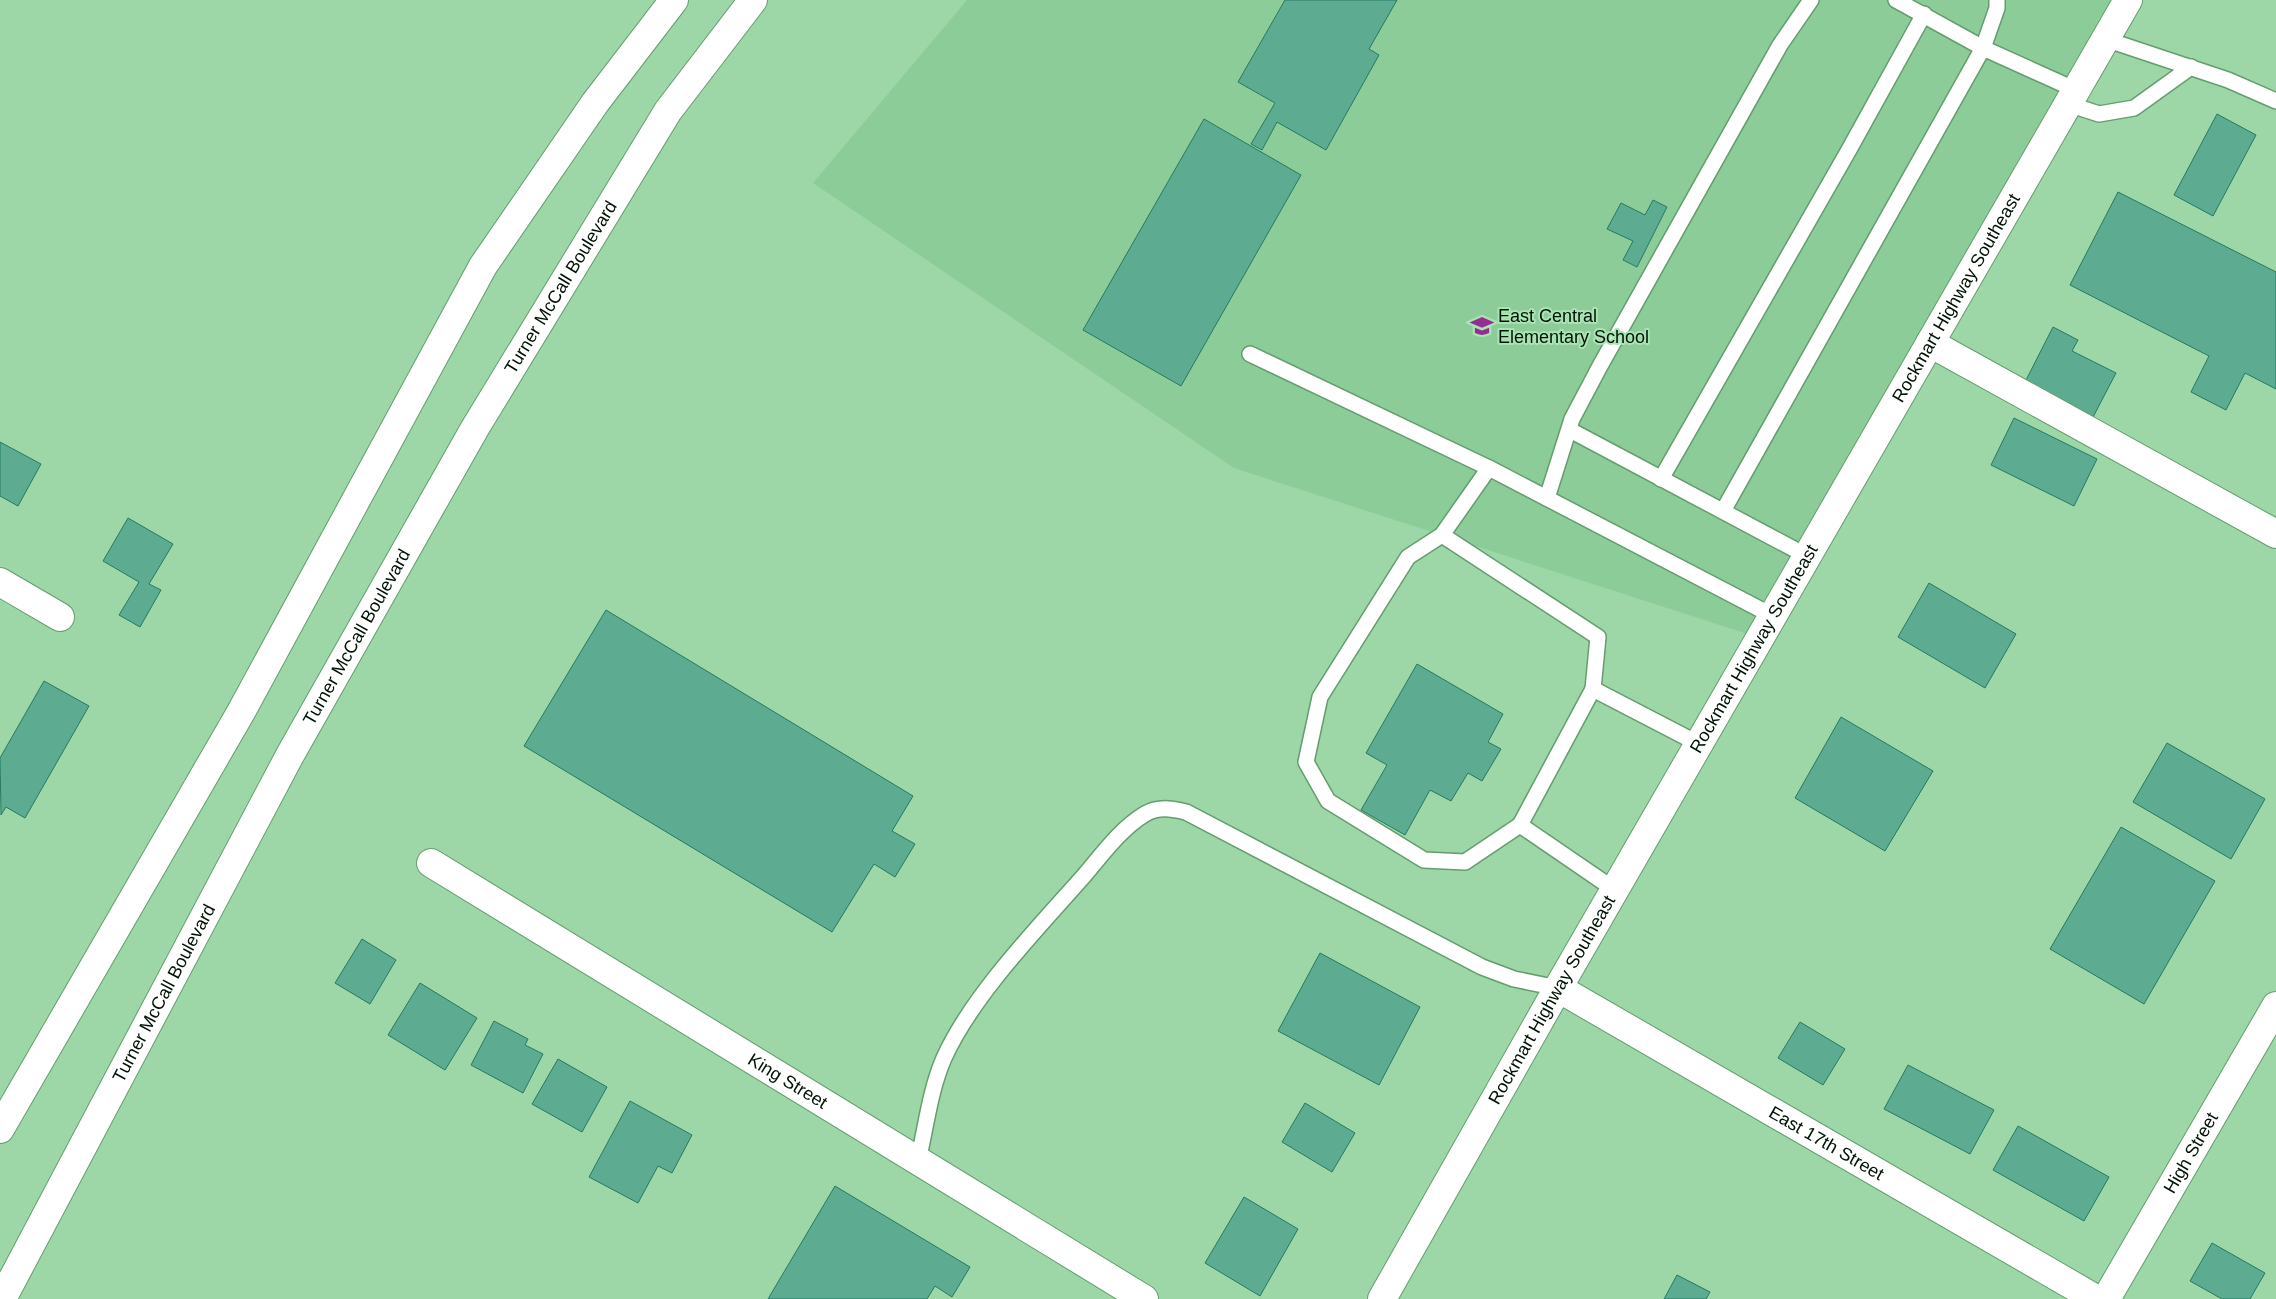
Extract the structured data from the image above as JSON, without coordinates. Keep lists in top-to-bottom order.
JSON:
{
  "streets": {
    "main road": [
      "Turner McCall Boulevard",
      "Rockmart Highway Southeast",
      "King Street",
      "East 17th Street",
      "High Street"
    ]
  },
  "crossings": [
    ["Rockmart Highway Southeast", "East 17th Street"]
  ],
  "places": {
    "school or university": ["East Central Elementary School"]
  }
}
